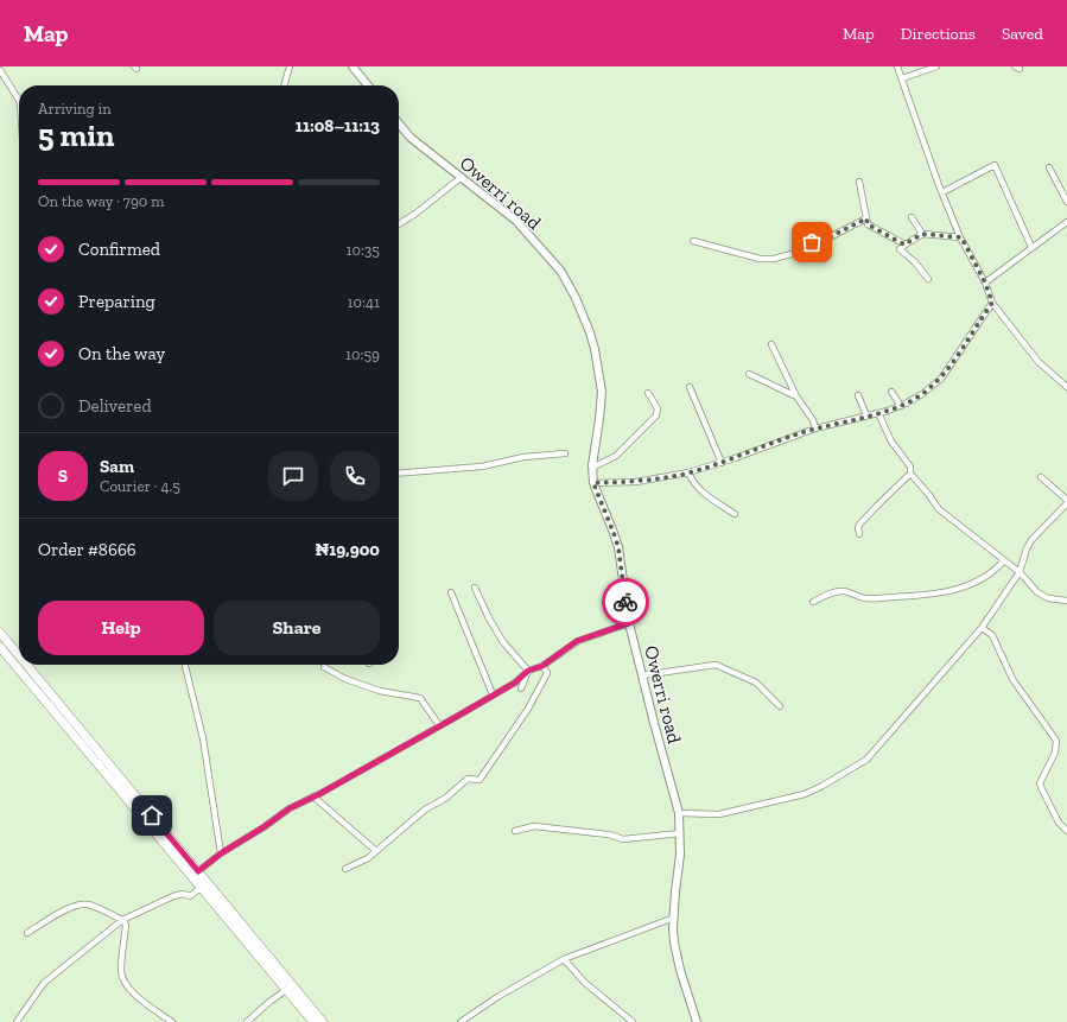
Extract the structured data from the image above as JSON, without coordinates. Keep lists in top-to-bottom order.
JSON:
{
  "streets": {
    "main road": ["Owerri road"]
  },
  "page": {
    "header": "Map",
    "nav": ["Map", "Directions", "Saved"],
    "heading": ["5 min", "Arriving in", "11:08–11:13"],
    "panel": [
      "Sam",
      "Courier · 4.5",
      "Order #8666",
      "₦19,900"
    ],
    "bar": "On the way · 790 m",
    "list": [
      ["Confirmed", "10:35"],
      ["Preparing", "10:41"],
      ["On the way", "10:59"],
      "Delivered"
    ],
    "round": "S",
    "buttons": ["Help", "Share"]
  }
}
